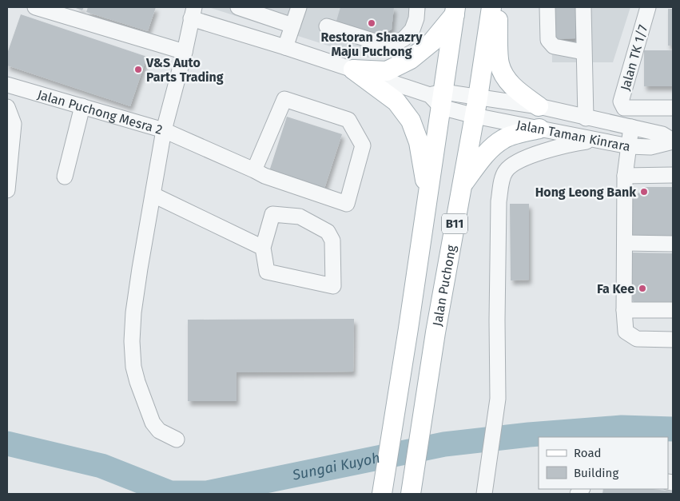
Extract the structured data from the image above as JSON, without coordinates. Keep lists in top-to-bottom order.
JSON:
{
  "streets": {
    "main road": ["B11", "Jalan Puchong"],
    "street": ["Jalan TK 1/7", "Jalan Puchong Mesra 2", "Jalan Taman Kinrara"]
  },
  "crossings": [
    ["Jalan Taman Kinrara", "B11"],
    ["Jalan Taman Kinrara", "Jalan Puchong"]
  ],
  "water": ["Sungai Kuyoh"],
  "places": [
    "Restoran Shaazry Maju Puchong",
    "V&S Auto Parts Trading",
    "Hong Leong Bank",
    "Fa Kee"
  ],
  "legend": ["Road", "Building"]
}
